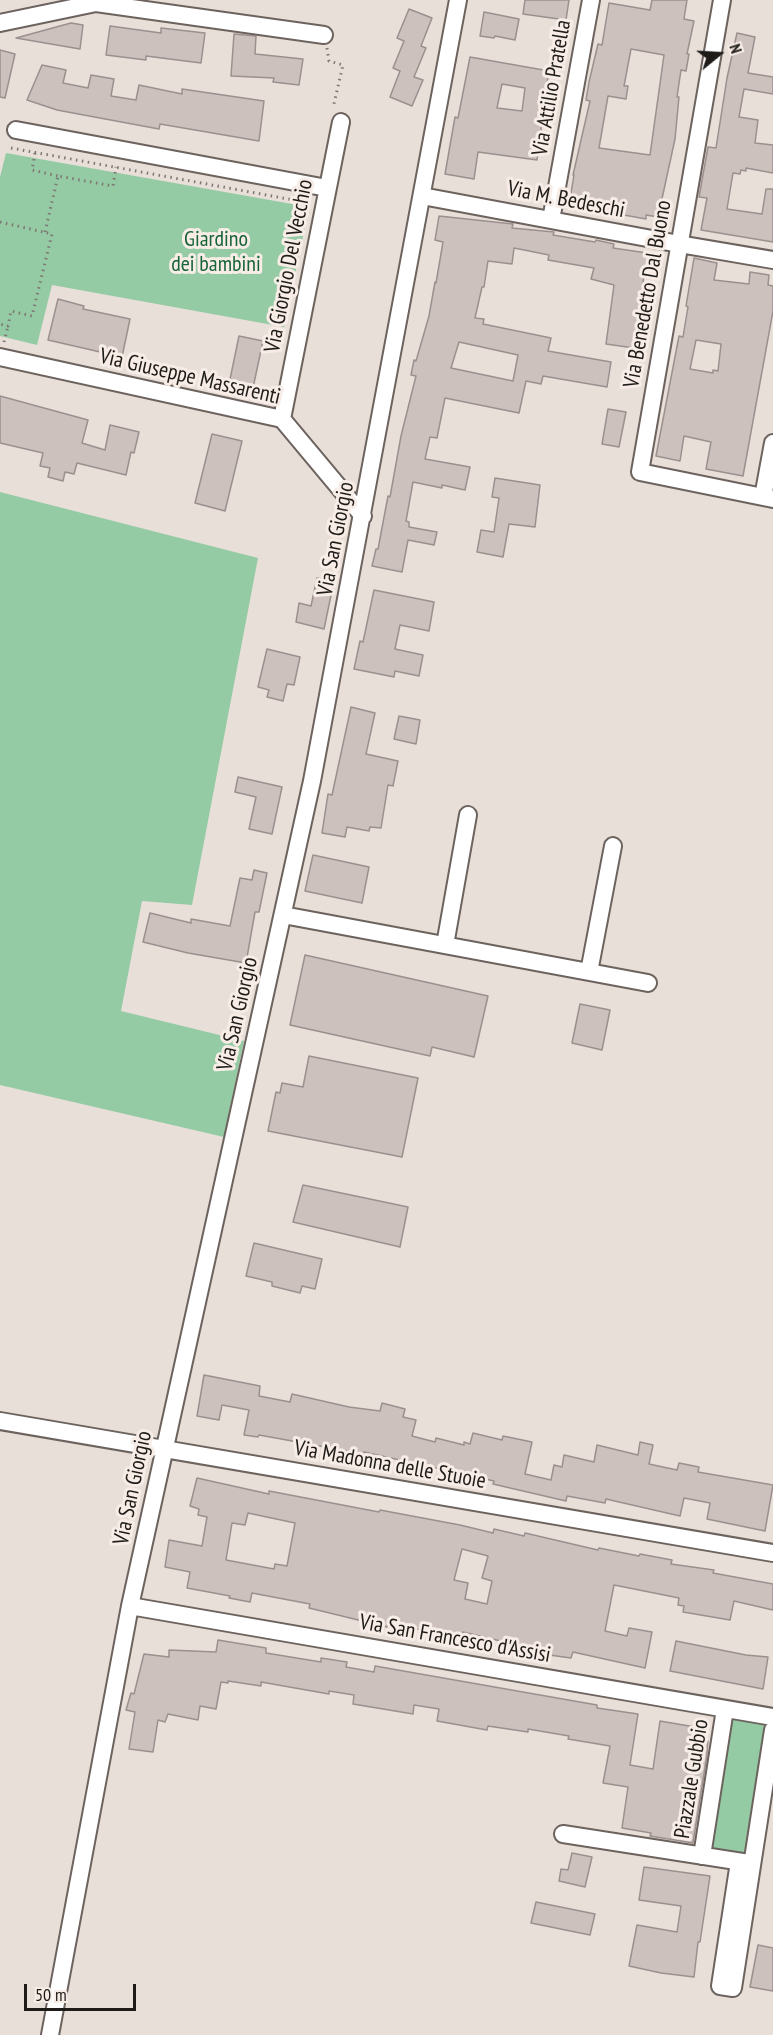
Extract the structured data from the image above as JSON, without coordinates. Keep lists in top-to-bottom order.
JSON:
{
  "streets": {
    "street": [
      "Via Attilio Pratella",
      "Via M. Bedeschi",
      "Via Giorgio Del Vecchio",
      "Via Benedetto Dal Buono",
      "Via Giuseppe Massarenti",
      "Via San Giorgio",
      "Via Madonna delle Stuoie",
      "Via San Francesco d'Assisi",
      "Piazzale Gubbio"
    ]
  },
  "crossings": [
    ["Via Attilio Pratella", "Via M. Bedeschi"],
    ["Via M. Bedeschi", "Via Benedetto Dal Buono"],
    ["Via M. Bedeschi", "Via San Giorgio"],
    ["Via Giorgio Del Vecchio", "Via Giuseppe Massarenti"],
    ["Via Giuseppe Massarenti", "Via San Giorgio"],
    ["Via San Giorgio", "Via Madonna delle Stuoie"],
    ["Via San Giorgio", "Via San Francesco d'Assisi"],
    ["Via San Francesco d'Assisi", "Piazzale Gubbio"]
  ],
  "parks": ["Giardino dei bambini"],
  "scale_bar": "50 m",
  "north": "right"
}
